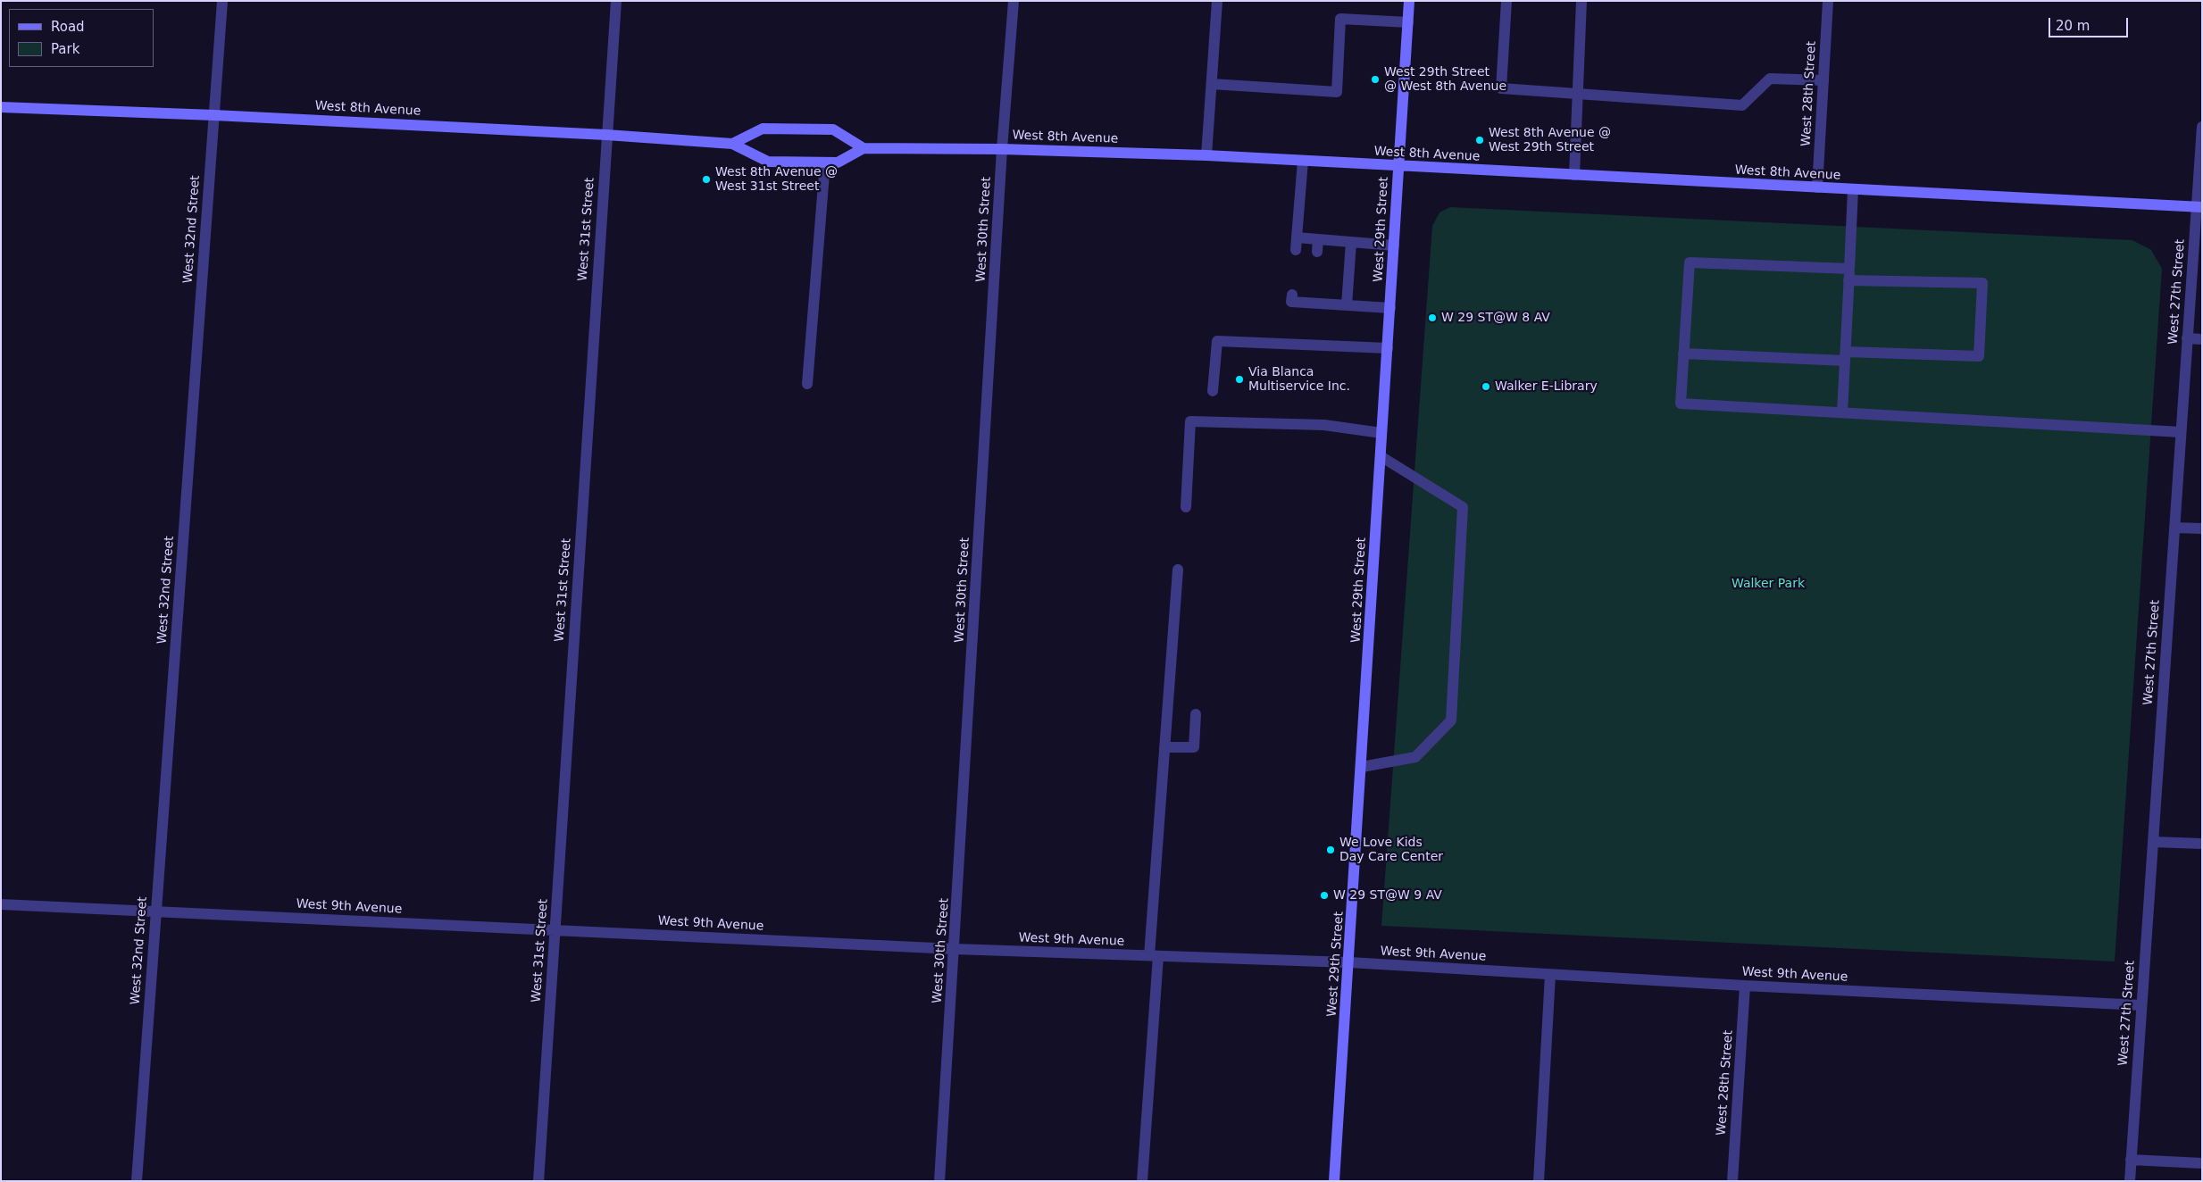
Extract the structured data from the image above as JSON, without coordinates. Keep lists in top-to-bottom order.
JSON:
{
  "streets": {
    "street": [
      "West 28th Street",
      "West 8th Avenue",
      "West 32nd Street",
      "West 31st Street",
      "West 30th Street",
      "West 29th Street",
      "West 27th Street",
      "West 9th Avenue"
    ]
  },
  "crossings": [
    ["West 28th Street", "West 8th Avenue"],
    ["West 28th Street", "West 9th Avenue"],
    ["West 8th Avenue", "West 32nd Street"],
    ["West 8th Avenue", "West 31st Street"],
    ["West 8th Avenue", "West 30th Street"],
    ["West 8th Avenue", "West 29th Street"],
    ["West 8th Avenue", "West 27th Street"],
    ["West 32nd Street", "West 9th Avenue"],
    ["West 31st Street", "West 9th Avenue"],
    ["West 30th Street", "West 9th Avenue"],
    ["West 29th Street", "West 9th Avenue"],
    ["West 27th Street", "West 9th Avenue"]
  ],
  "parks": ["Walker Park"],
  "places": [
    "West 29th Street @ West 8th Avenue",
    "West 8th Avenue @ West 29th Street",
    "West 8th Avenue @ West 31st Street",
    "W 29 ST@W 8 AV",
    "Via Blanca Multiservice Inc.",
    "Walker E-Library",
    "We Love Kids Day Care Center",
    "W 29 ST@W 9 AV"
  ],
  "legend": ["Road", "Park"],
  "scale_bar": "20 m"
}
